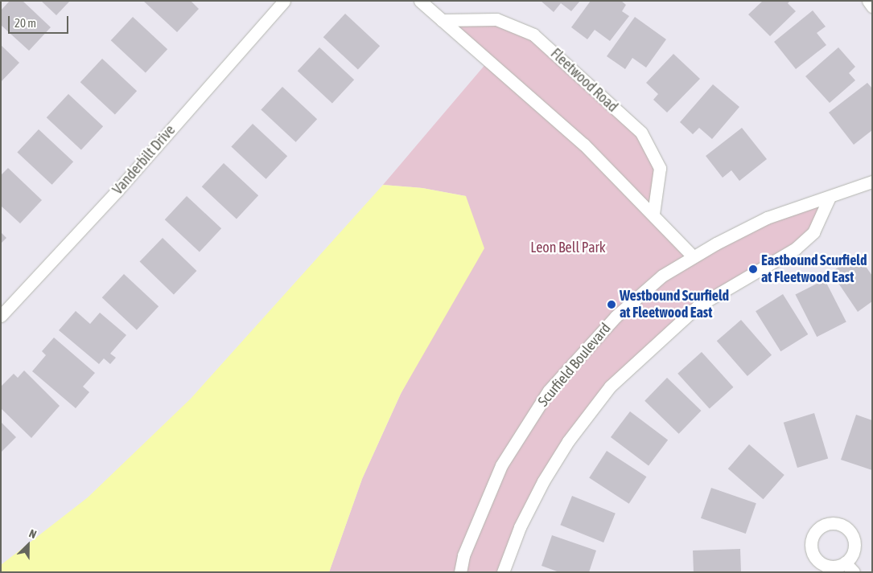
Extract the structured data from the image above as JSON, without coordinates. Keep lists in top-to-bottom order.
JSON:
{
  "streets": {
    "street": ["Fleetwood Road", "Vanderbilt Drive", "Scurfield Boulevard"]
  },
  "parks": ["Leon Bell Park"],
  "places": ["Eastbound Scurfield at Fleetwood East", "Westbound Scurfield at Fleetwood East"],
  "scale_bar": "20 m",
  "north": "top right"
}
